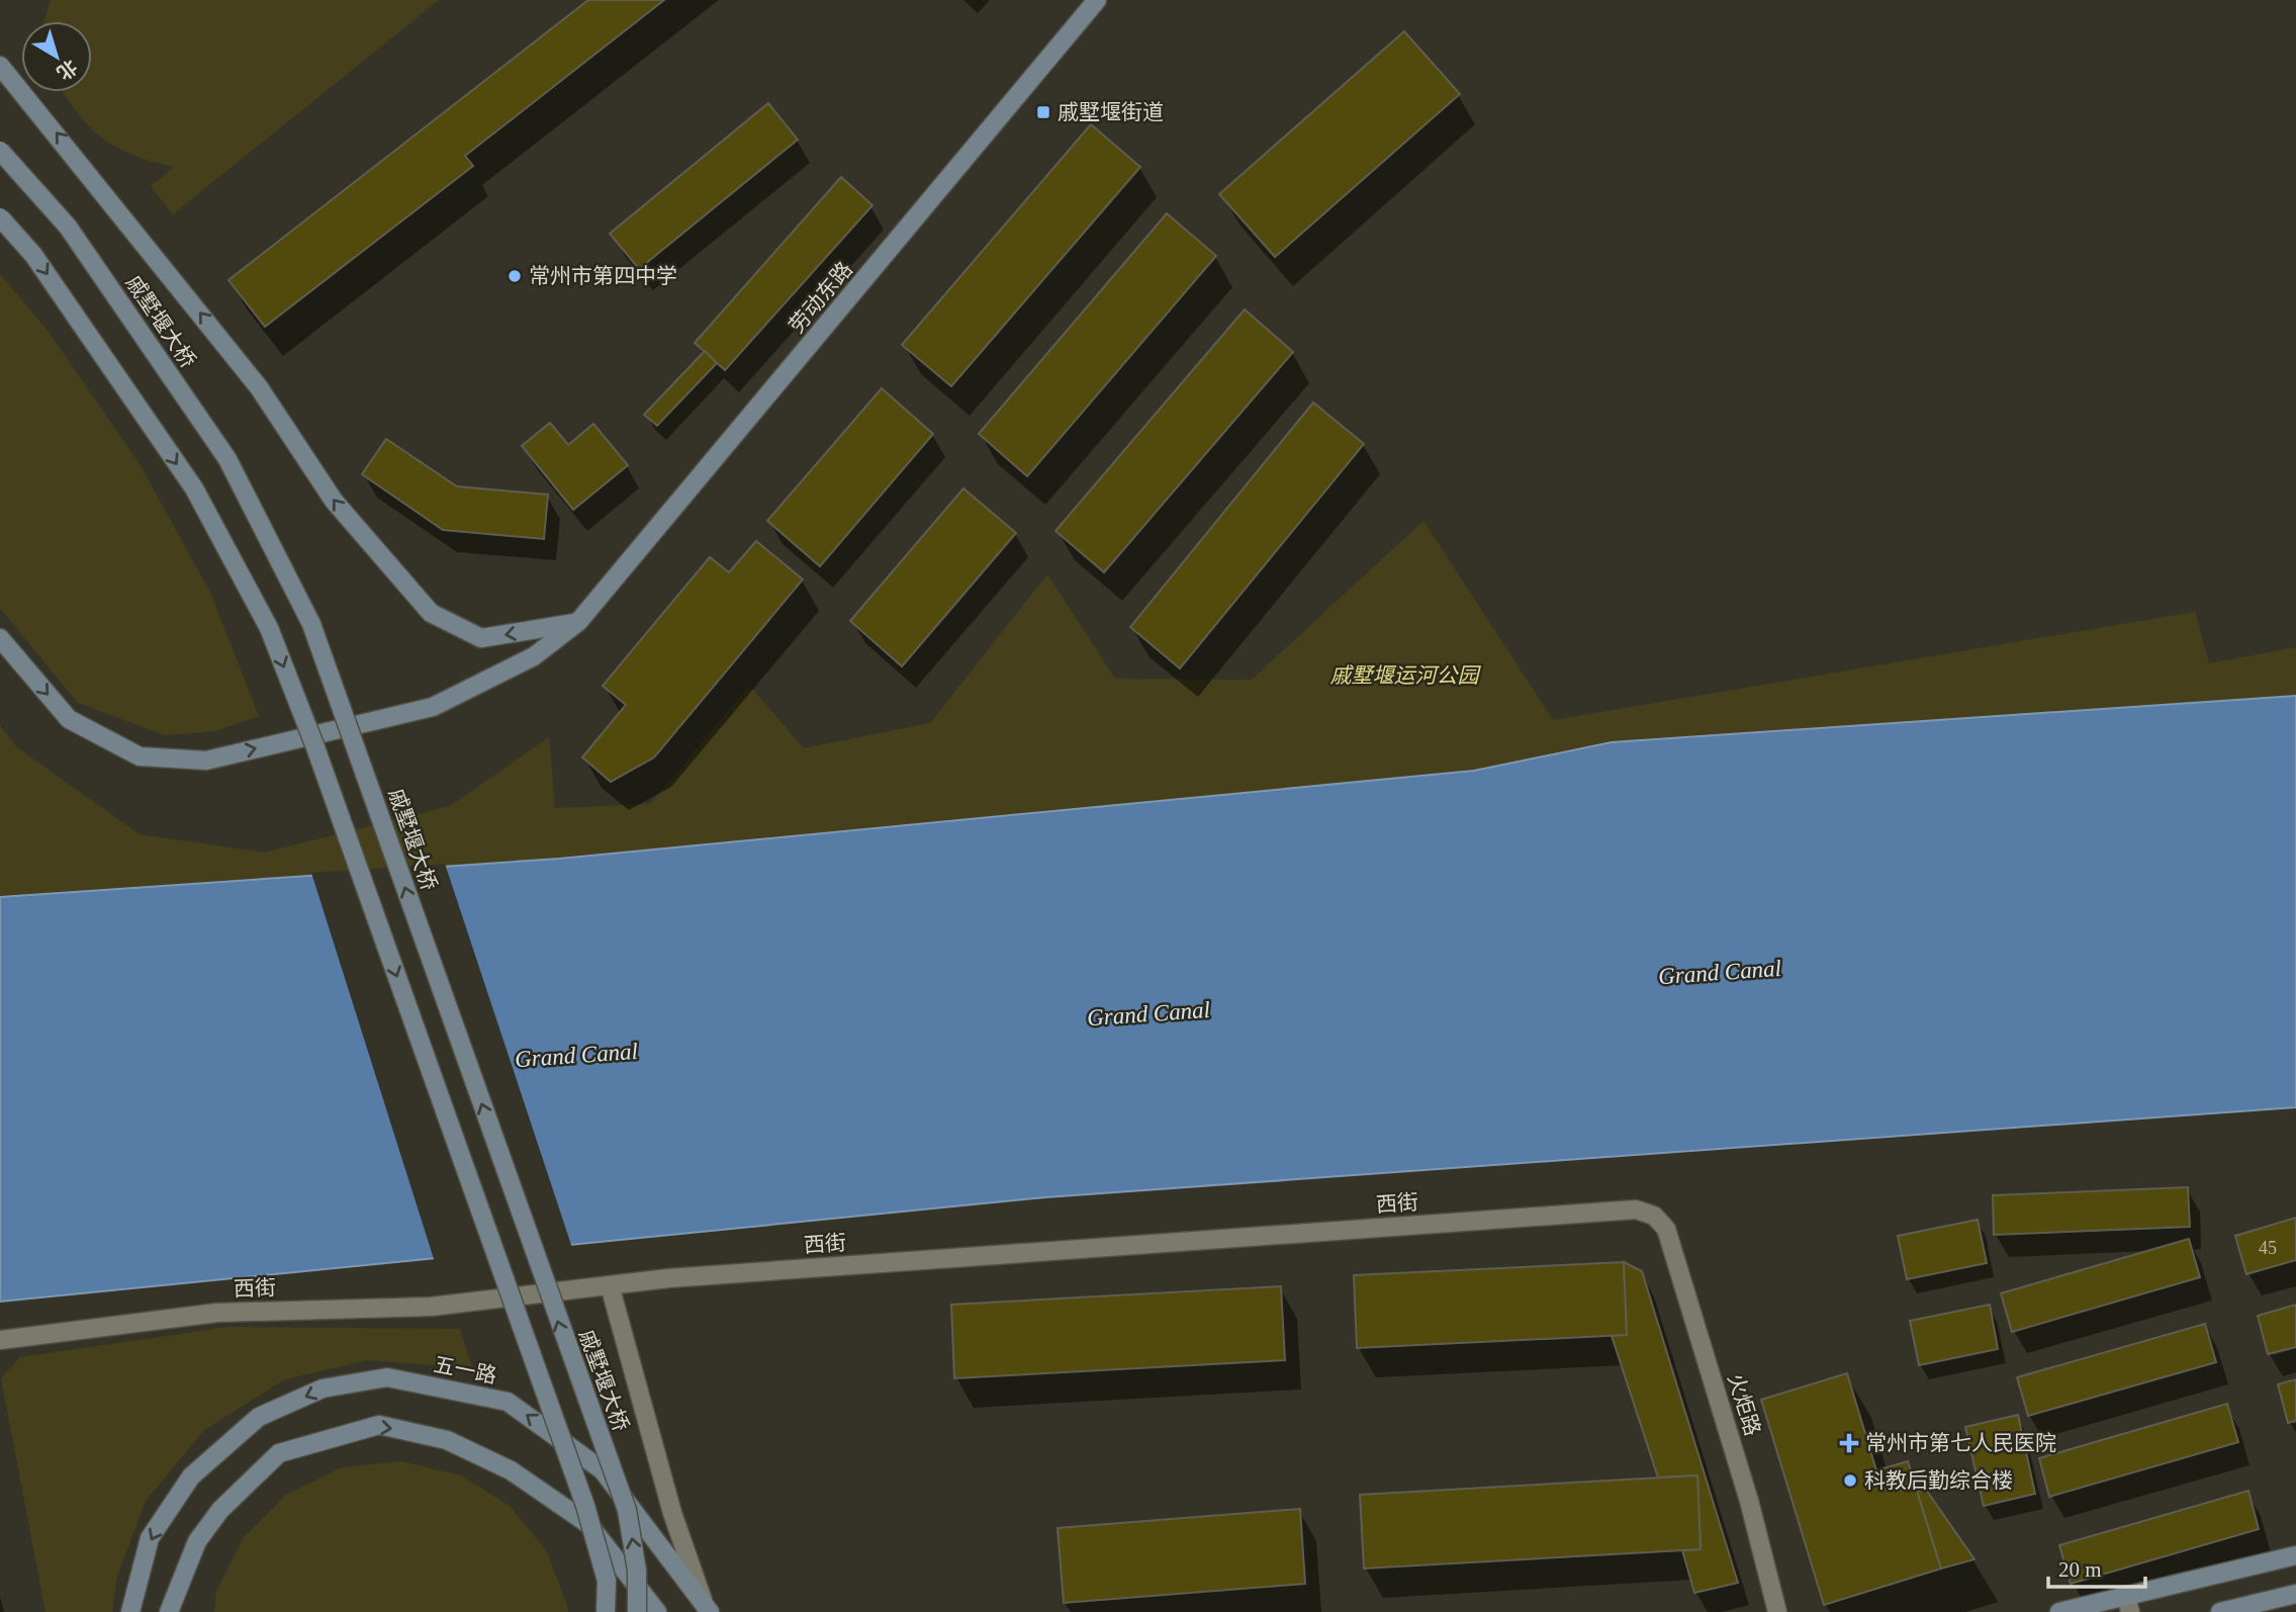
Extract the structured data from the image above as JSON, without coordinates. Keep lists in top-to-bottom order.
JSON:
{
  "streets": {
    "main road": ["劳动东路", "戚墅堰大桥", "五一路"],
    "street": ["西街", "火炬路"]
  },
  "crossings": [
    ["西街", "火炬路"]
  ],
  "one_way": ["劳动东路"],
  "water": ["Grand Canal"],
  "parks": ["戚墅堰运河公园"],
  "places": {
    "transit": ["戚墅堰街道"],
    "other": ["常州市第四中学", "科教后勤综合楼"],
    "health": ["常州市第七人民医院"]
  },
  "house_numbers": ["45"],
  "scale_bar": "20 m",
  "north": "bottom right"
}
